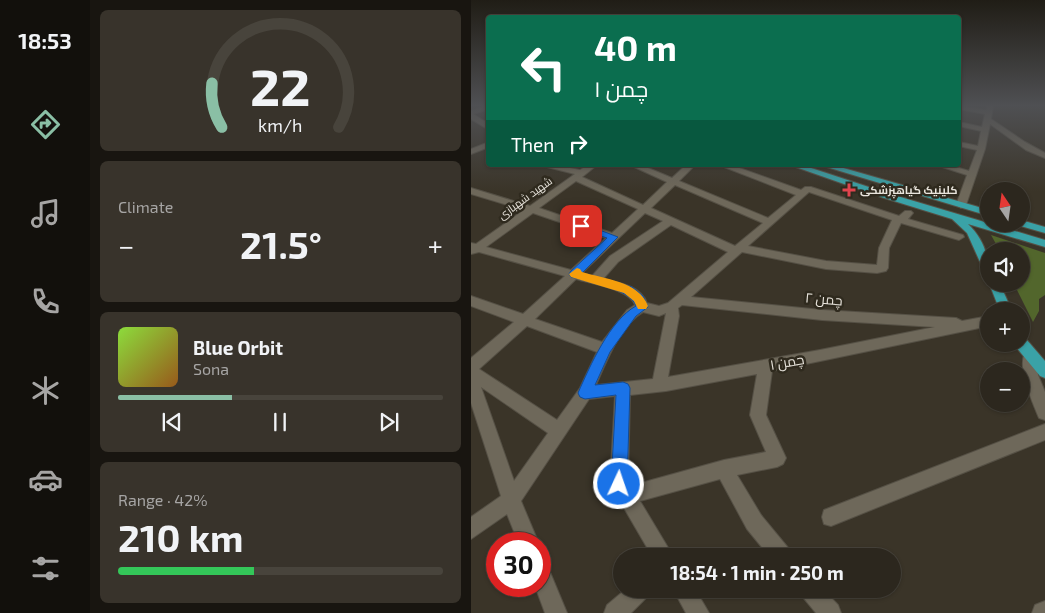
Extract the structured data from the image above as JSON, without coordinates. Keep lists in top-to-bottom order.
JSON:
{
  "streets": {
    "street": ["شهید شهبازی", "چمن ۲", "چمن ۱"]
  },
  "crossings": [
    ["چمن ۲", "چمن ۱"]
  ],
  "places": {
    "health": ["کلینیک گیاهپزشکی"]
  },
  "north": "top",
  "page": {
    "tabs": "18:53",
    "turn": ["40 m", "چمن ۱"],
    "then": "Then",
    "tile": [
      "Climate",
      ["Range · 42%", "210 km"]
    ],
    "map_buttons": ["+", "−"],
    "heat": ["−", "21.5°", "+"],
    "song": ["Blue Orbit", "Sona"],
    "limit": "30",
    "trip": "18:54 · 1 min · 250 m",
    "gauge": ["22", "km/h"]
  }
}
